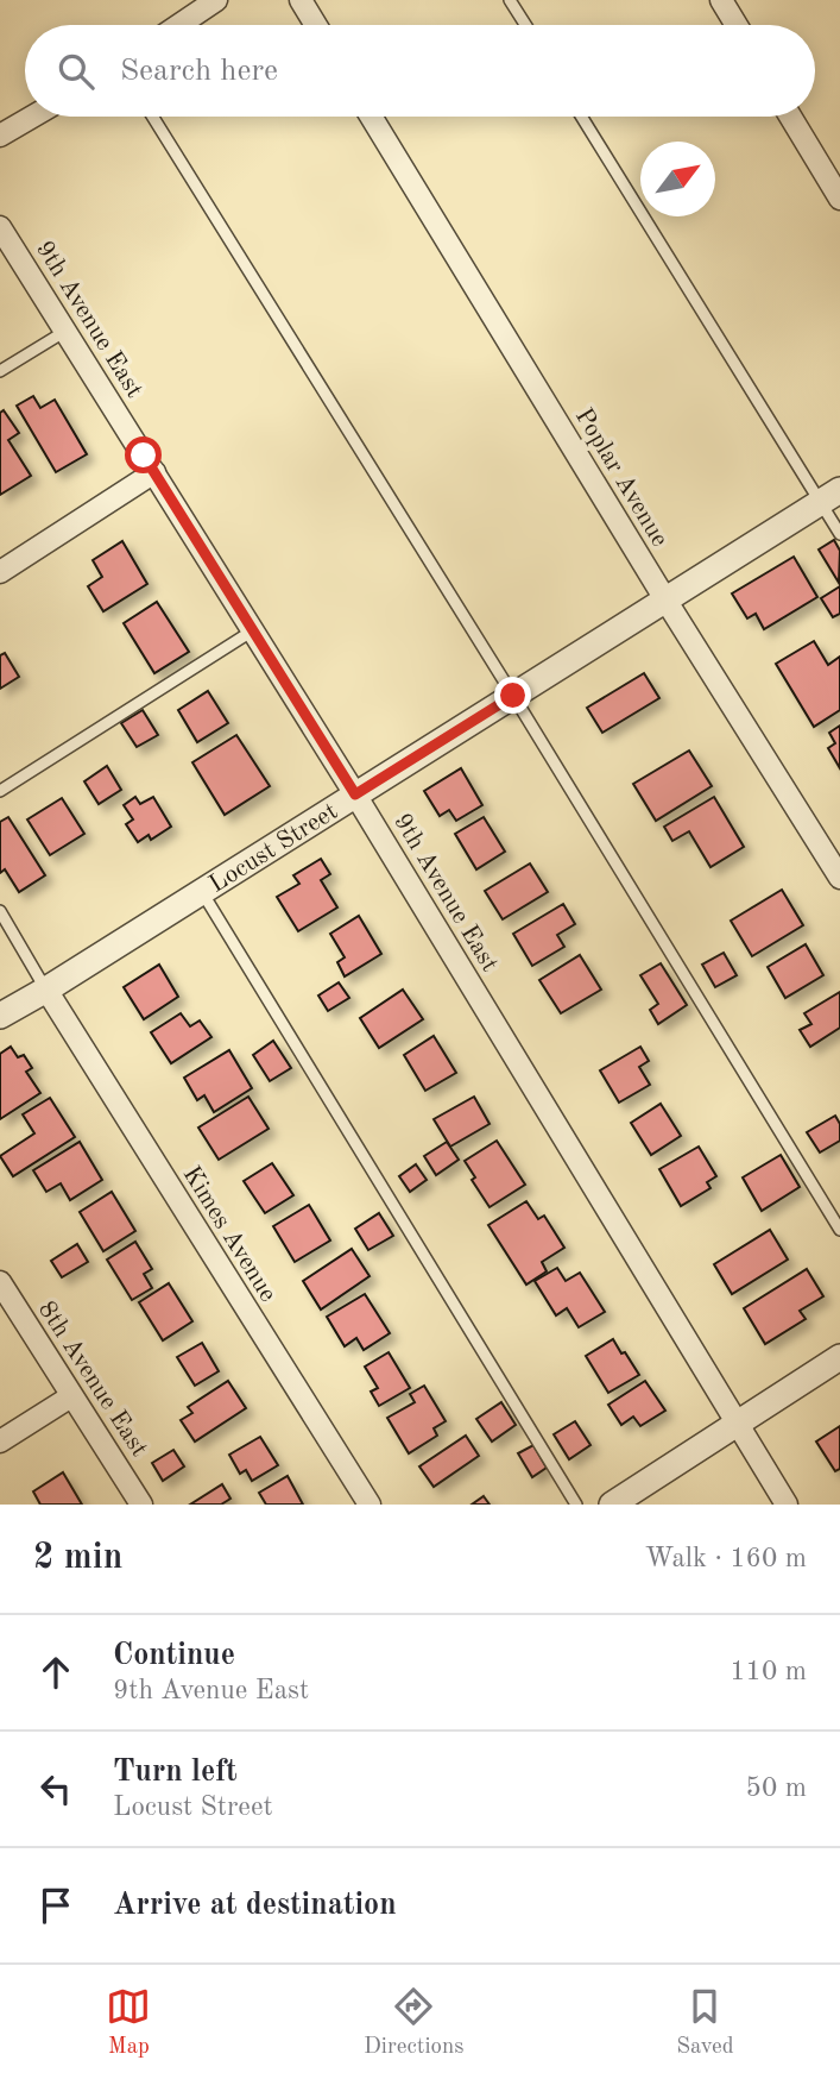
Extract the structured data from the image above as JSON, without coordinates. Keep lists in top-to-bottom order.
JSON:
{
  "streets": {
    "street": [
      "9th Avenue East",
      "Poplar Avenue",
      "Locust Street",
      "Kimes Avenue",
      "8th Avenue East"
    ]
  },
  "crossings": [
    ["9th Avenue East", "Locust Street"],
    ["Poplar Avenue", "Locust Street"],
    ["Locust Street", "Kimes Avenue"]
  ],
  "north": "top right",
  "page": {
    "search": "Search here",
    "heading": ["2 min", "Walk · 160 m"],
    "list": [
      ["Continue", "9th Avenue East", "110 m"],
      ["Turn left", "Locust Street", "50 m"],
      "Arrive at destination"
    ],
    "nav": ["Map", "Directions", "Saved"]
  }
}
